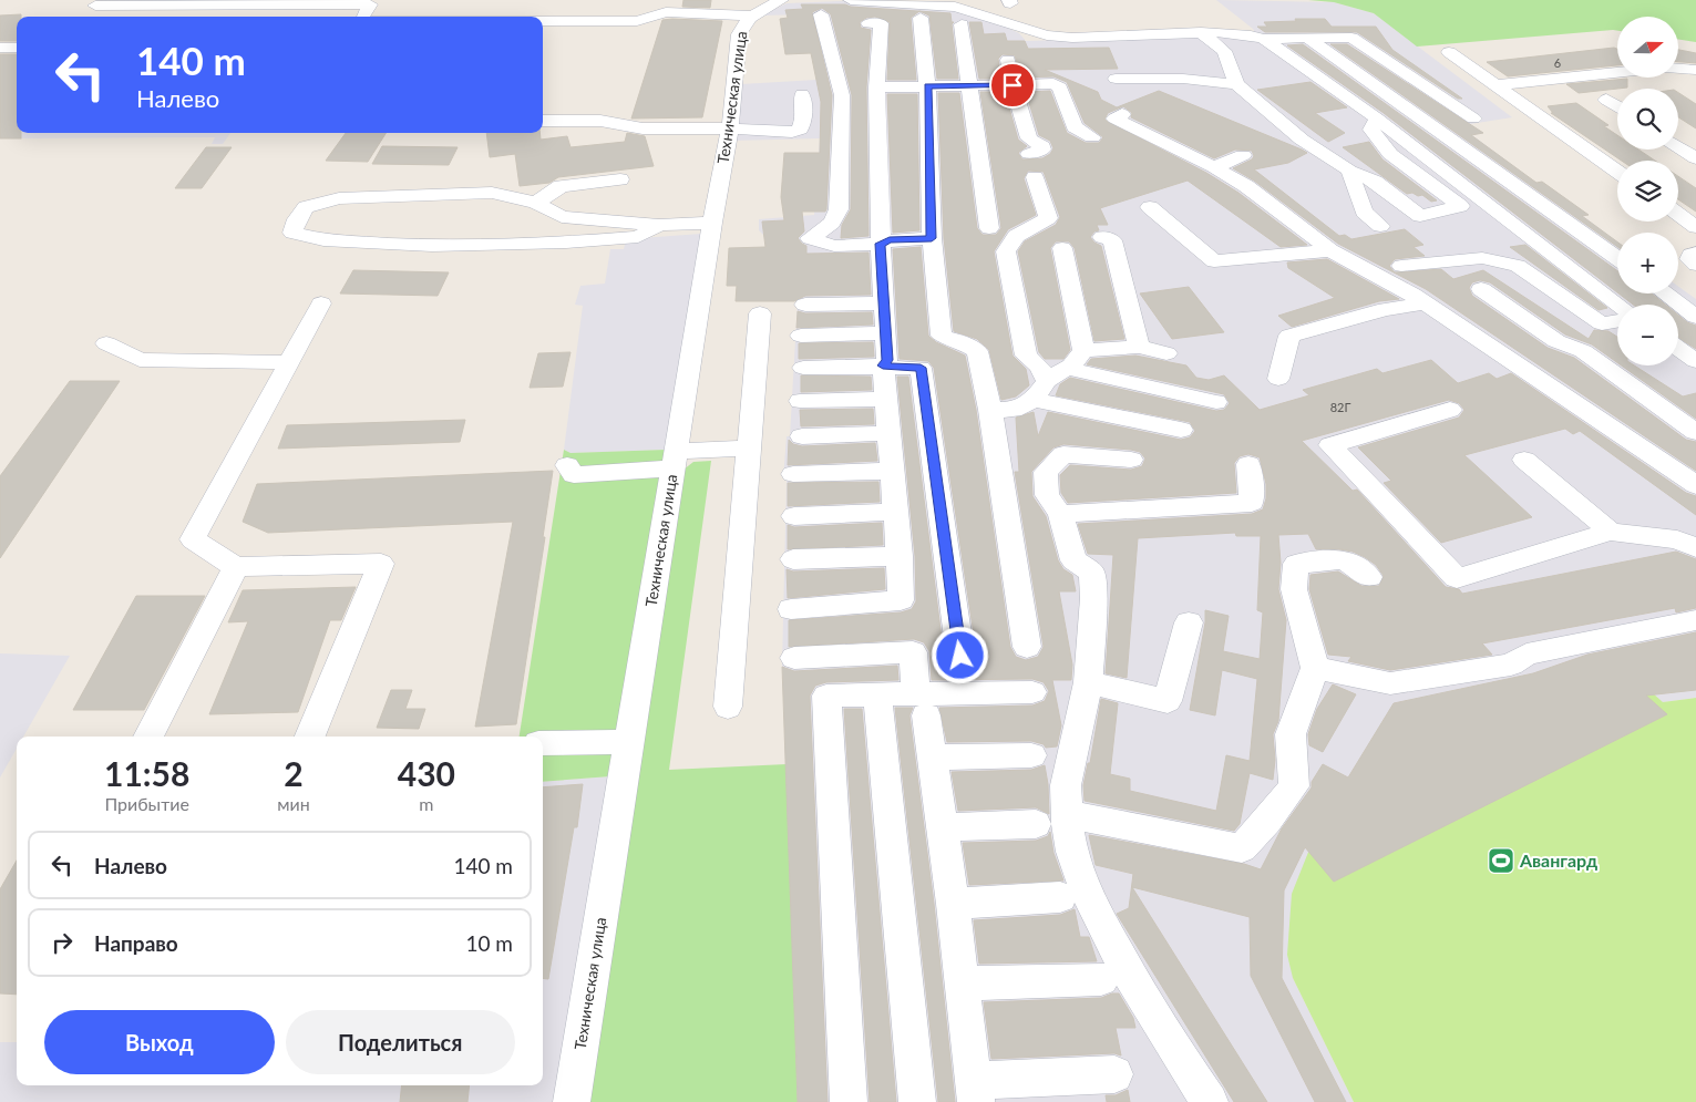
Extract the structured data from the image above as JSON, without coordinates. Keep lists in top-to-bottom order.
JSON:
{
  "streets": {
    "street": ["Техническая улица"]
  },
  "places": {
    "sports": ["Авангард"]
  },
  "house_numbers": ["6", "82Г"],
  "north": "right",
  "page": {
    "map_buttons": ["+", "−"],
    "turn": ["140 m", "Налево"],
    "eta": [
      "11:58",
      "Прибытие",
      "2",
      "мин",
      "430",
      "m"
    ],
    "list": [
      {
        "name": "Налево",
        "value": "140 m"
      },
      {
        "name": "Направо",
        "value": "10 m"
      }
    ],
    "buttons": ["Выход", "Поделиться"]
  }
}
